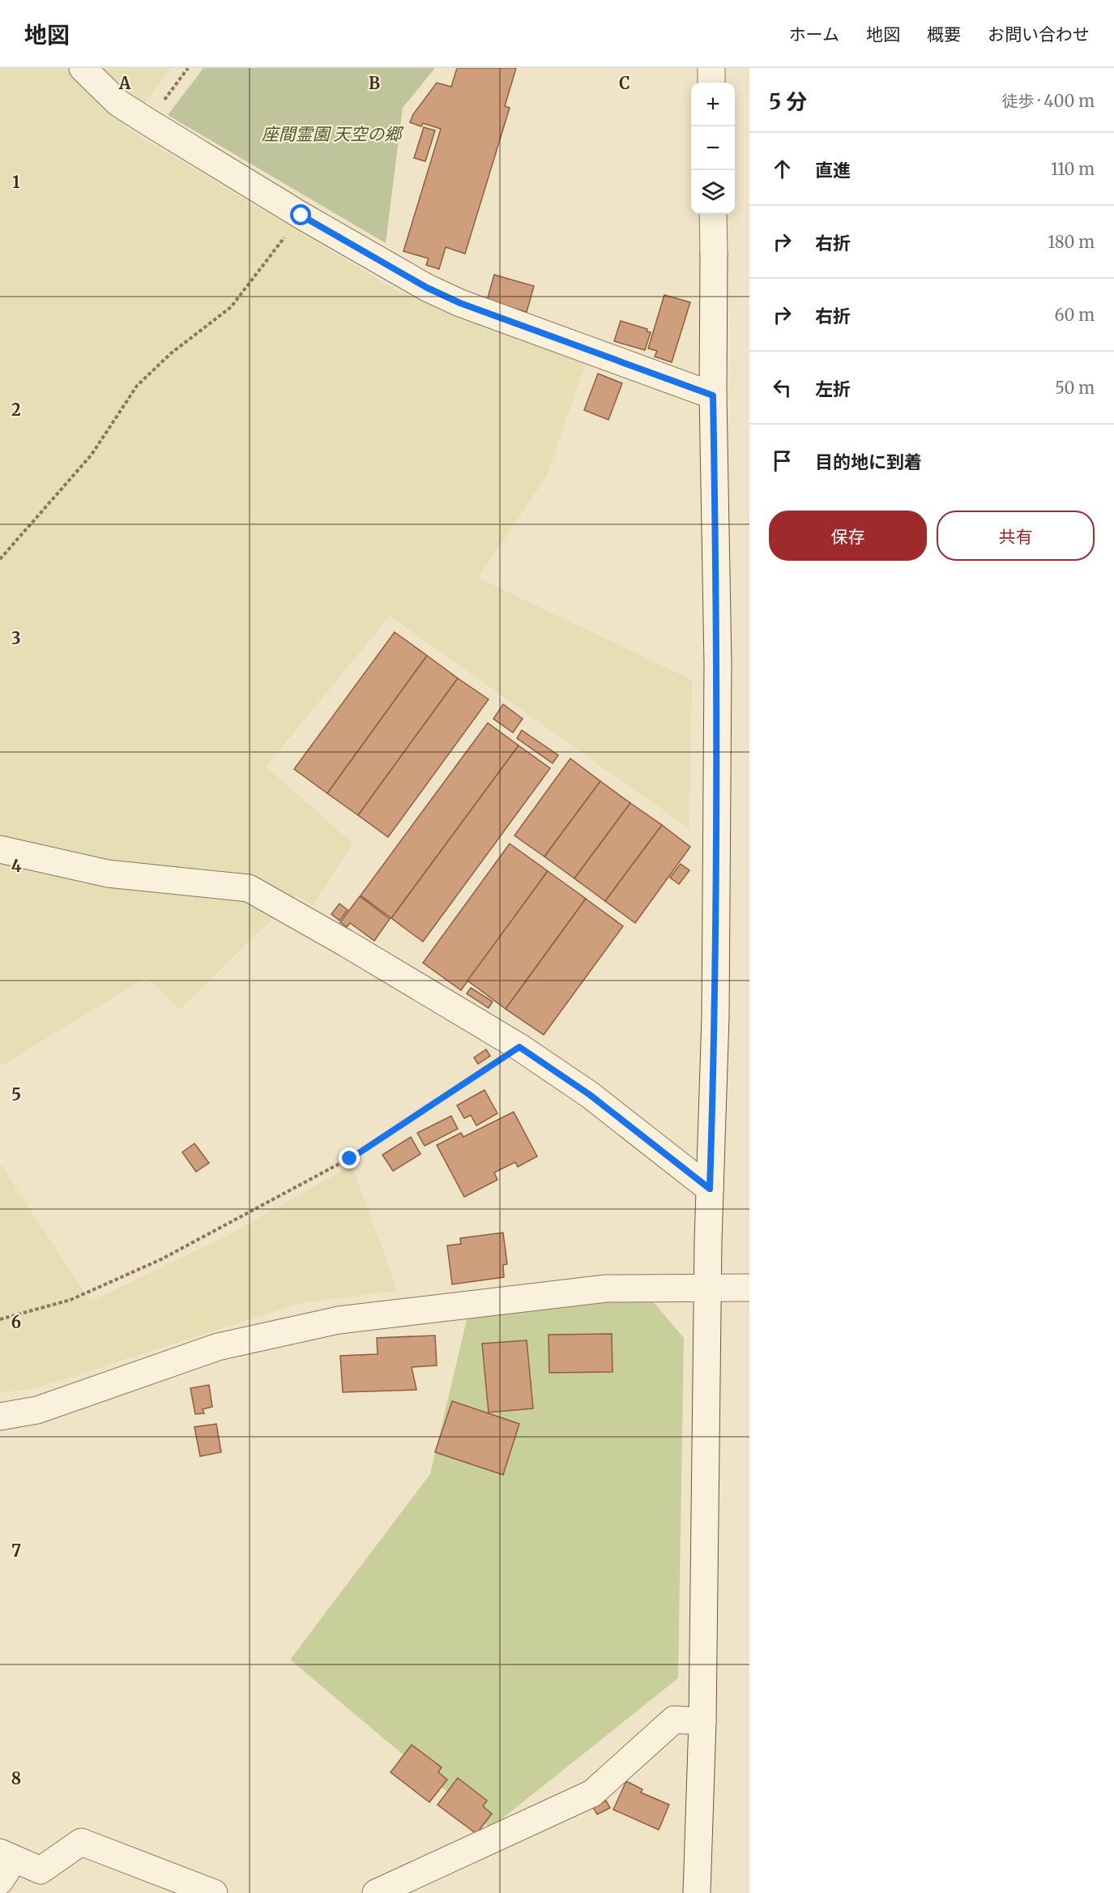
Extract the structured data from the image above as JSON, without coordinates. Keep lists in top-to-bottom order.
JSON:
{
  "parks": ["座間霊園 天空の郷"],
  "page": {
    "header": "地図",
    "nav": [
      "ホーム",
      "地図",
      "概要",
      "お問い合わせ"
    ],
    "heading": ["5 分", "徒歩 · 400 m"],
    "map_buttons": ["+", "−"],
    "list": [
      ["直進", "110 m"],
      ["右折", "180 m"],
      ["右折", "60 m"],
      ["左折", "50 m"],
      "目的地に到着"
    ],
    "buttons": ["保存", "共有"]
  },
  "grid": {
    "columns": ["A", "B", "C"],
    "rows": [
      "1",
      "2",
      "3",
      "4",
      "5",
      "6",
      "7",
      "8"
    ]
  }
}
